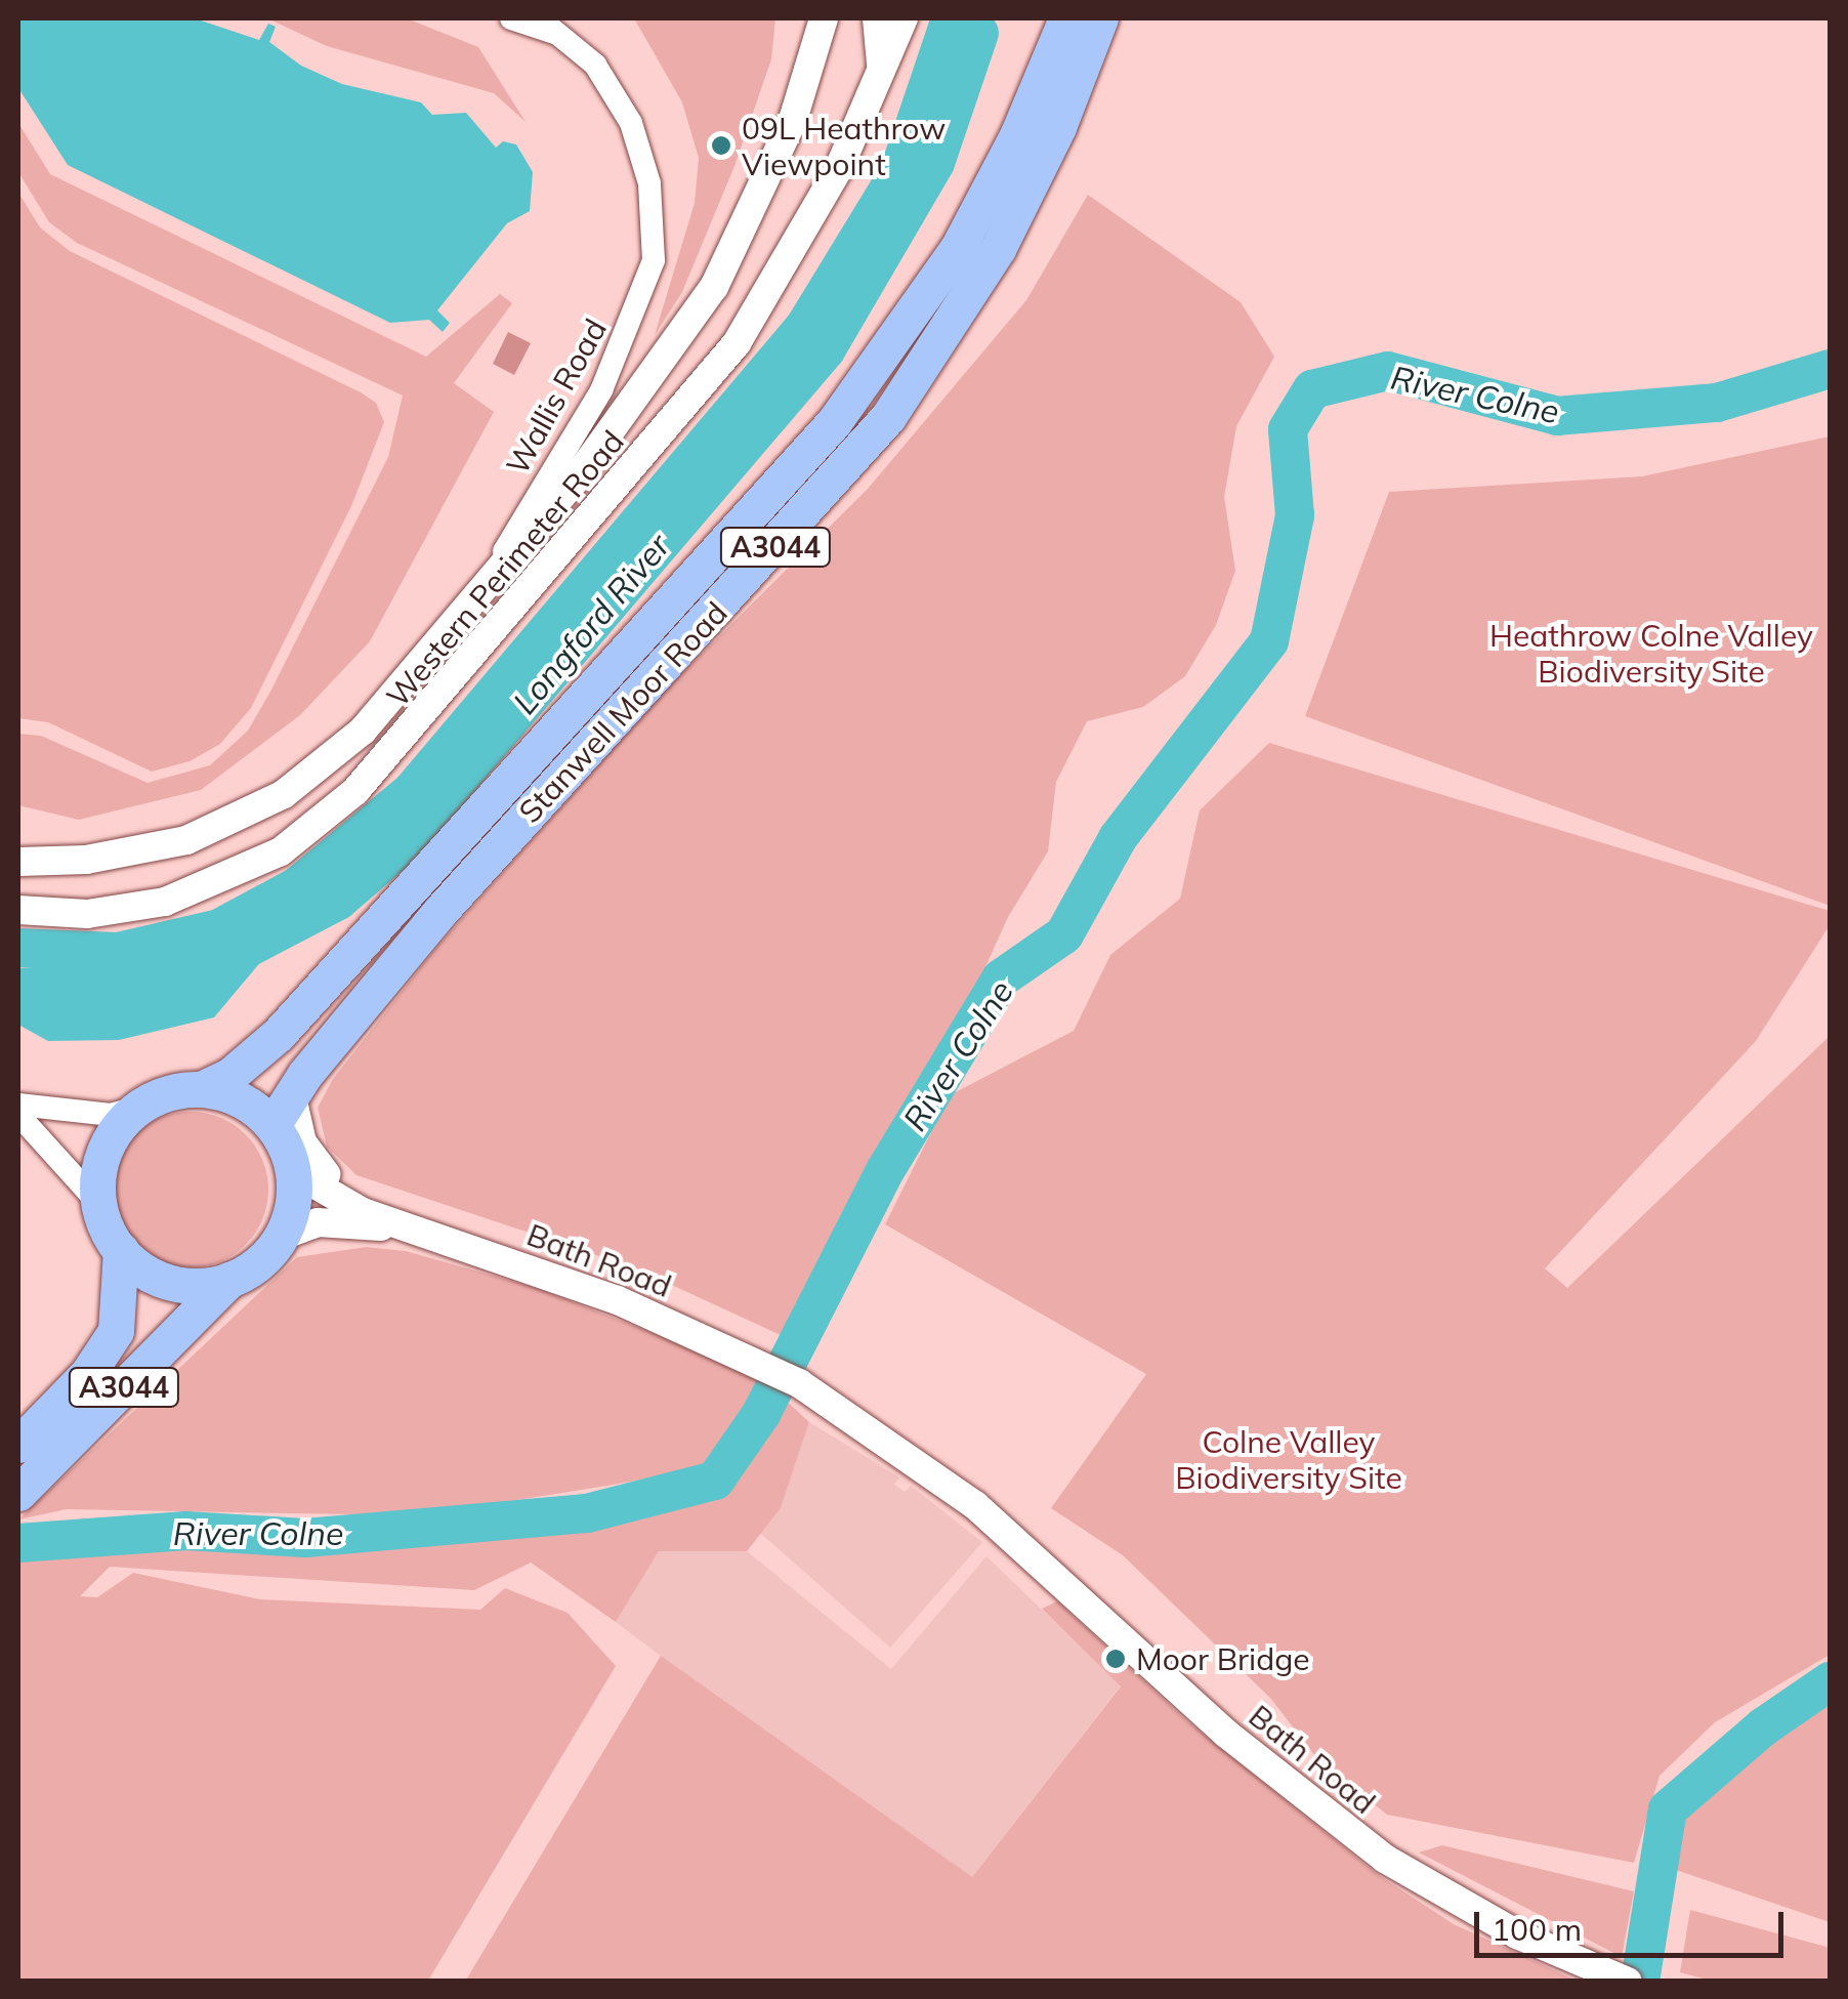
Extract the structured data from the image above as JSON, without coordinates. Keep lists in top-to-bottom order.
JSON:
{
  "streets": {
    "main road": ["A3044", "Stanwell Moor Road"],
    "street": ["Wallis Road", "Western Perimeter Road", "Bath Road"]
  },
  "crossings": [
    ["Wallis Road", "Western Perimeter Road"],
    ["A3044", "Stanwell Moor Road"],
    ["A3044", "Bath Road"],
    ["Stanwell Moor Road", "Bath Road"]
  ],
  "water": ["River Colne", "Longford River"],
  "parks": ["Heathrow Colne Valley Biodiversity Site", "Colne Valley Biodiversity Site"],
  "places": ["09L Heathrow Viewpoint", "Moor Bridge"],
  "scale_bar": "100 m"
}
